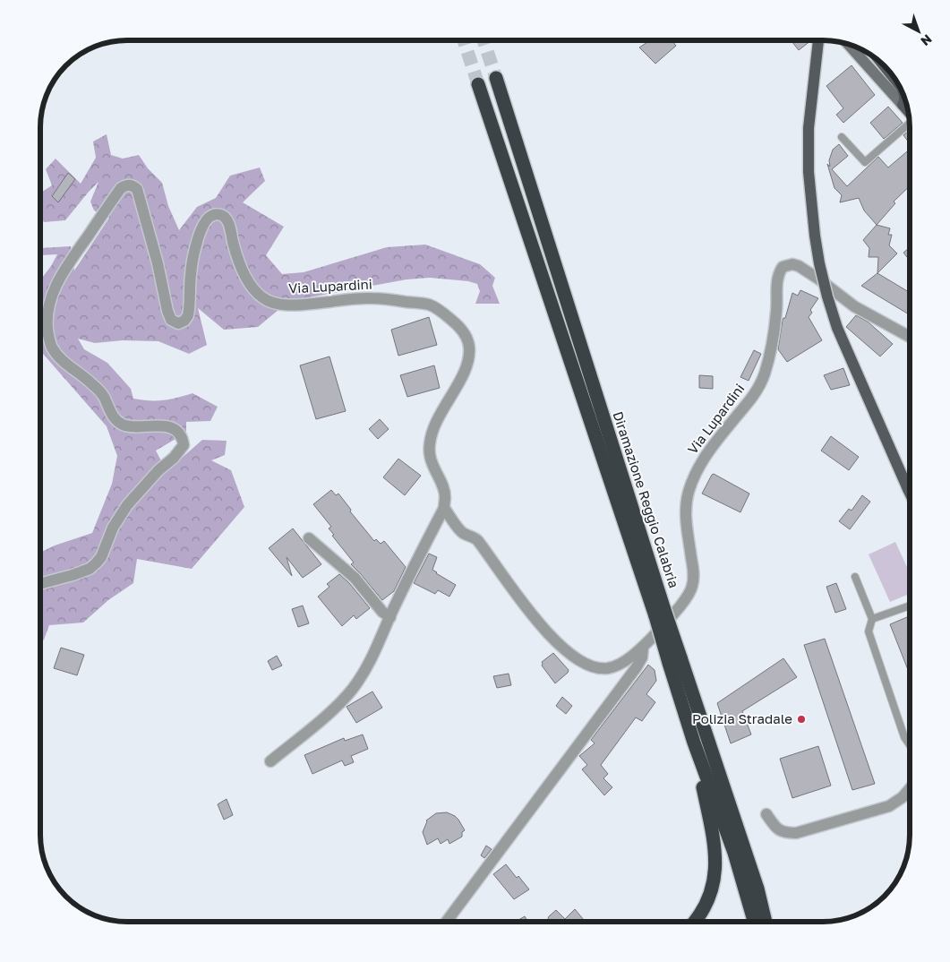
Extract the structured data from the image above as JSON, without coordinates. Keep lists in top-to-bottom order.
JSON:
{
  "streets": {
    "highway": ["Diramazione Reggio Calabria"],
    "street": ["Via Lupardini"]
  },
  "places": ["Polizia Stradale"],
  "north": "bottom right"
}
